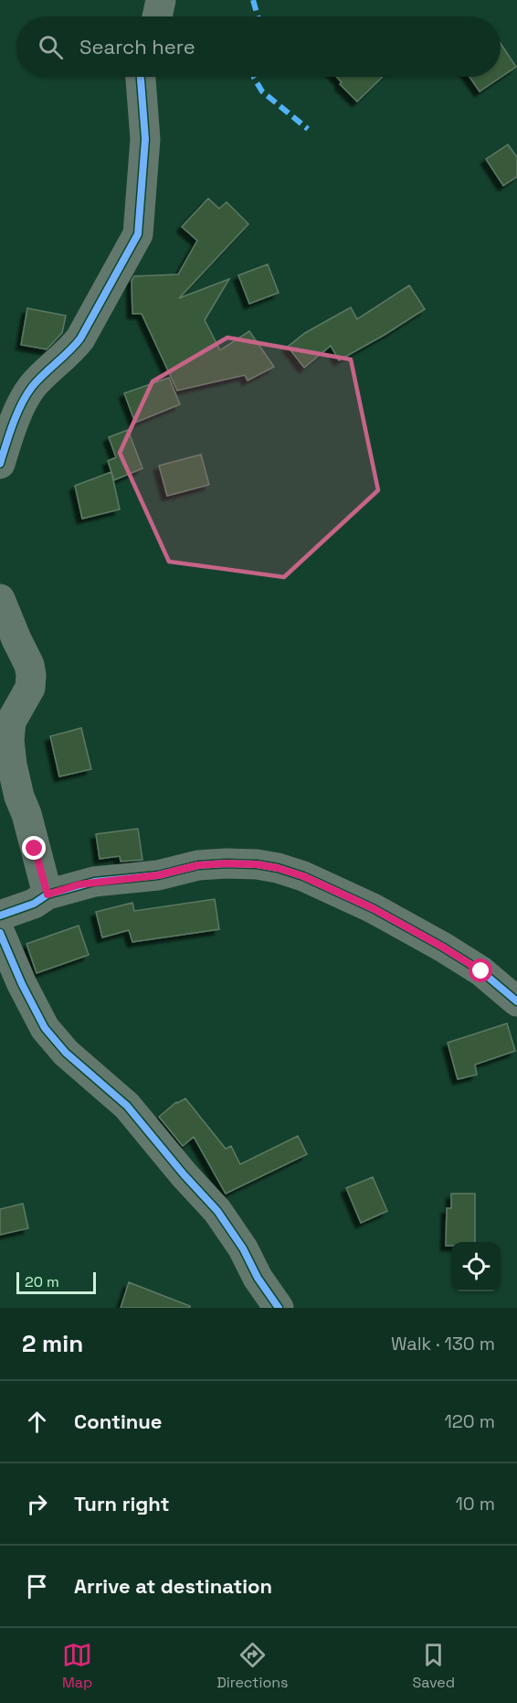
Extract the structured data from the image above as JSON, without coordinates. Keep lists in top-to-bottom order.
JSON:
{
  "scale_bar": "20 m",
  "page": {
    "search": "Search here",
    "scale": "20 m",
    "heading": ["2 min", "Walk · 130 m"],
    "list": [
      ["Continue", "120 m"],
      ["Turn right", "10 m"],
      "Arrive at destination"
    ],
    "nav": ["Map", "Directions", "Saved"]
  }
}
